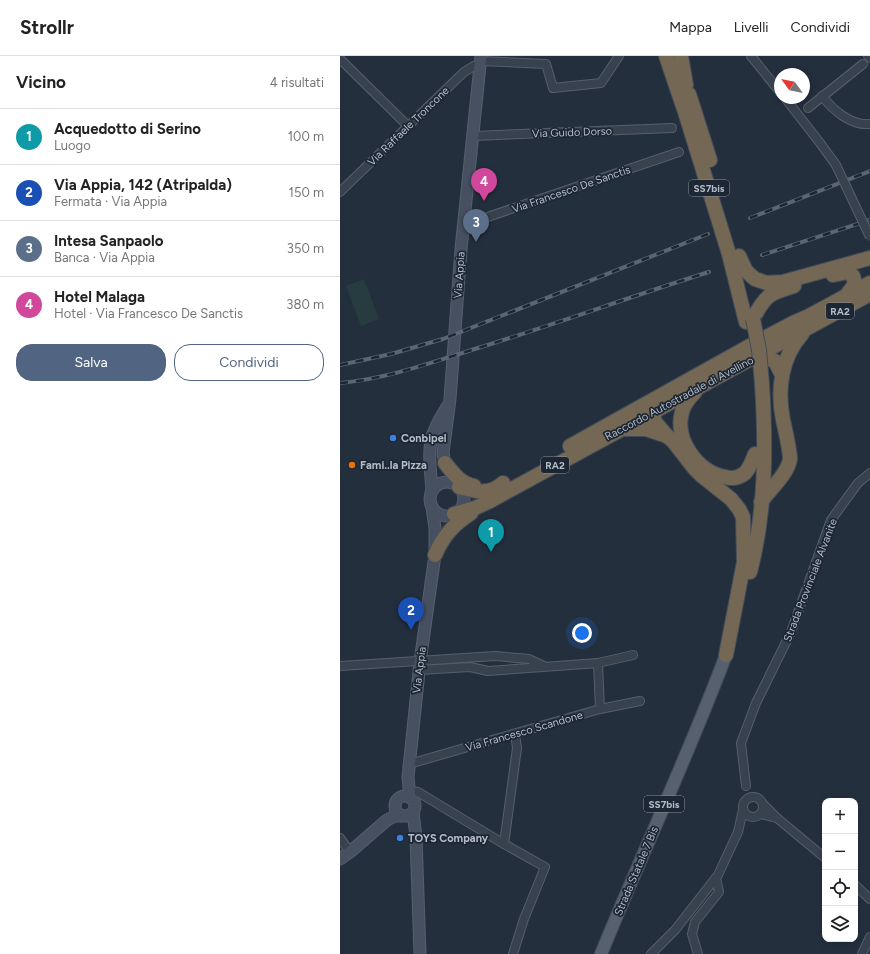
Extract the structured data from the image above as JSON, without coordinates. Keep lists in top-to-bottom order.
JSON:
{
  "streets": {
    "highway": ["SS7bis", "RA2", "Raccordo Autostradale di Avellino"],
    "main road": ["Strada Statale 7 Bis"],
    "street": [
      "Via Raffaele Troncone",
      "Via Guido Dorso",
      "Via Francesco De Sanctis",
      "Via Appia",
      "Strada Provinciale Alvanite",
      "Via Francesco Scandone"
    ]
  },
  "crossings": [
    ["Via Raffaele Troncone", "Via Appia"],
    ["Via Guido Dorso", "Via Appia"],
    ["SS7bis", "Strada Statale 7 Bis"],
    ["Via Francesco De Sanctis", "Via Appia"],
    ["Via Appia", "Raccordo Autostradale di Avellino"],
    ["Via Appia", "Via Francesco Scandone"]
  ],
  "places": ["Conbipel", "Fami..la Pizza", "TOYS Company"],
  "north": "top left",
  "page": {
    "header": "Strollr",
    "nav": ["Mappa", "Livelli", "Condividi"],
    "heading": ["Vicino", "4 risultati"],
    "list": [
      {
        "mark": "1",
        "name": "Acquedotto di Serino",
        "note": "Luogo",
        "value": "100 m"
      },
      {
        "mark": "2",
        "name": "Via Appia, 142 (Atripalda)",
        "note": "Fermata · Via Appia",
        "value": "150 m"
      },
      {
        "mark": "3",
        "name": "Intesa Sanpaolo",
        "note": "Banca · Via Appia",
        "value": "350 m"
      },
      {
        "mark": "4",
        "name": "Hotel Malaga",
        "note": "Hotel · Via Francesco De Sanctis",
        "value": "380 m"
      }
    ],
    "pins": [
      "4",
      "3",
      "1",
      "2"
    ],
    "buttons": ["Salva", "Condividi"],
    "map_buttons": ["+", "−"]
  }
}
